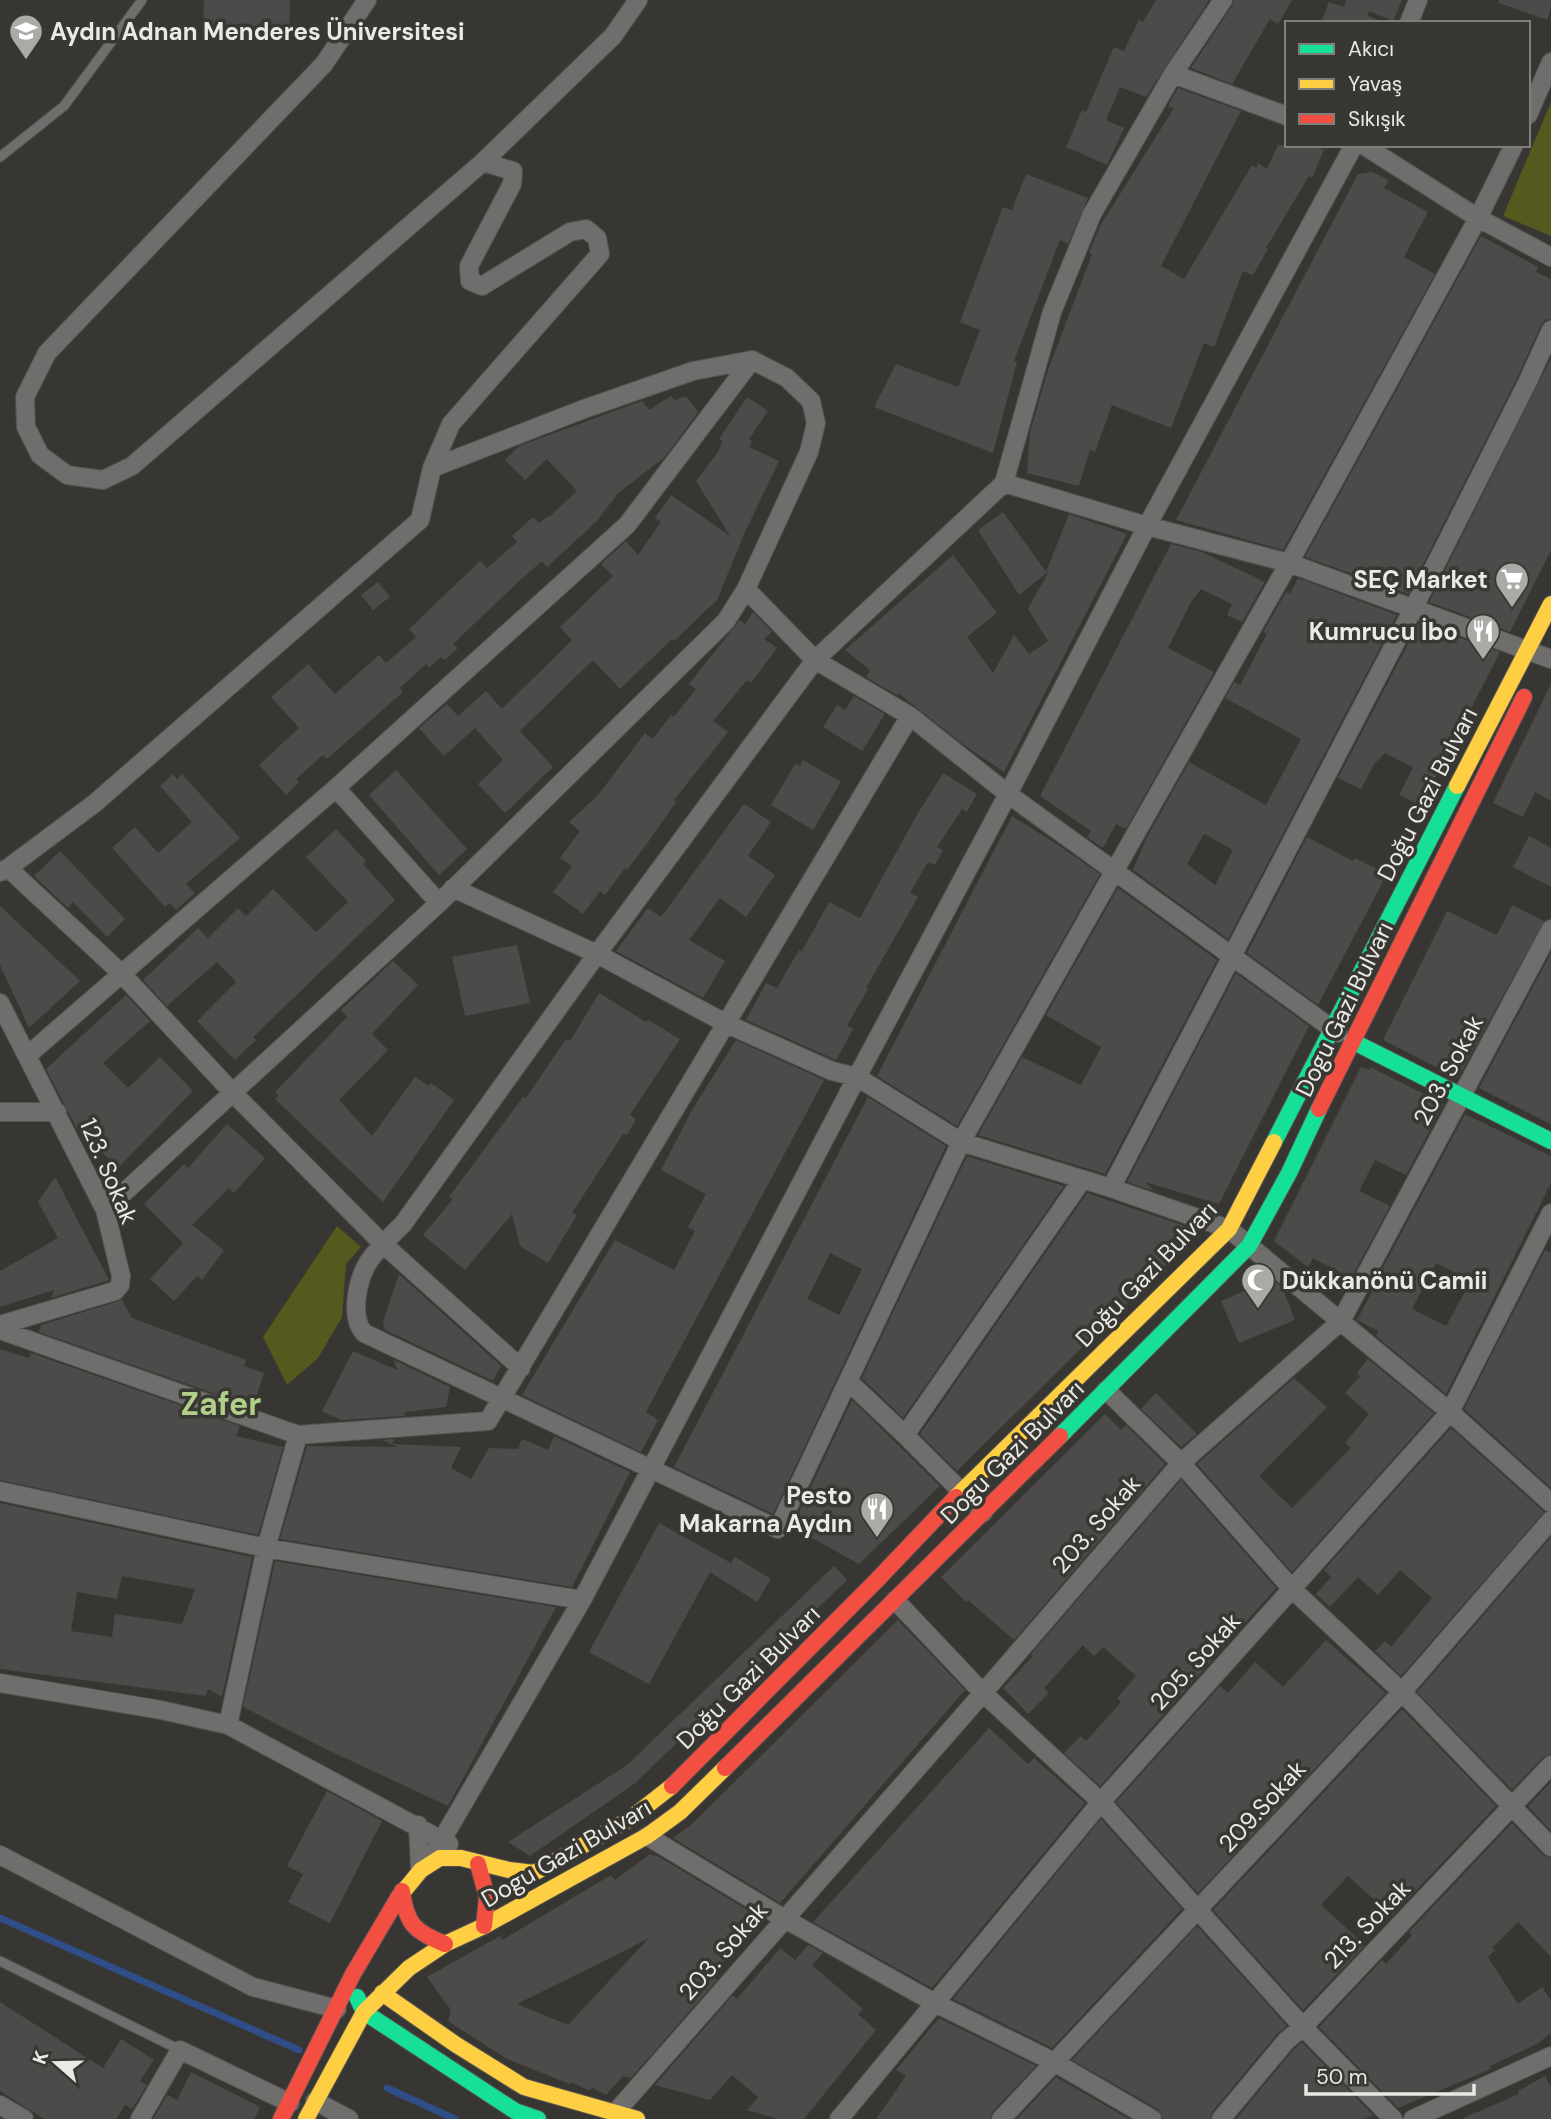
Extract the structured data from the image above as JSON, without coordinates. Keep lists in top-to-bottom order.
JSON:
{
  "streets": {
    "main road": ["Doğu Gazi Bulvarı", "Dogu Gazi Bulvarı"],
    "street": [
      "203. Sokak",
      "123. Sokak",
      "205. Sokak",
      "209.Sokak",
      "213. Sokak"
    ]
  },
  "crossings": [
    ["Doğu Gazi Bulvarı", "Dogu Gazi Bulvarı"]
  ],
  "districts": ["Zafer"],
  "places": {
    "school or university": ["Aydın Adnan Menderes Üniversitesi"],
    "supermarket": ["SEÇ Market"],
    "restaurant": ["Kumrucu İbo", "Pesto Makarna Aydın"],
    "mosque": ["Dükkanönü Camii"]
  },
  "legend": ["Akıcı", "Yavaş", "Sıkışık"],
  "scale_bar": "50 m",
  "north": "left"
}
